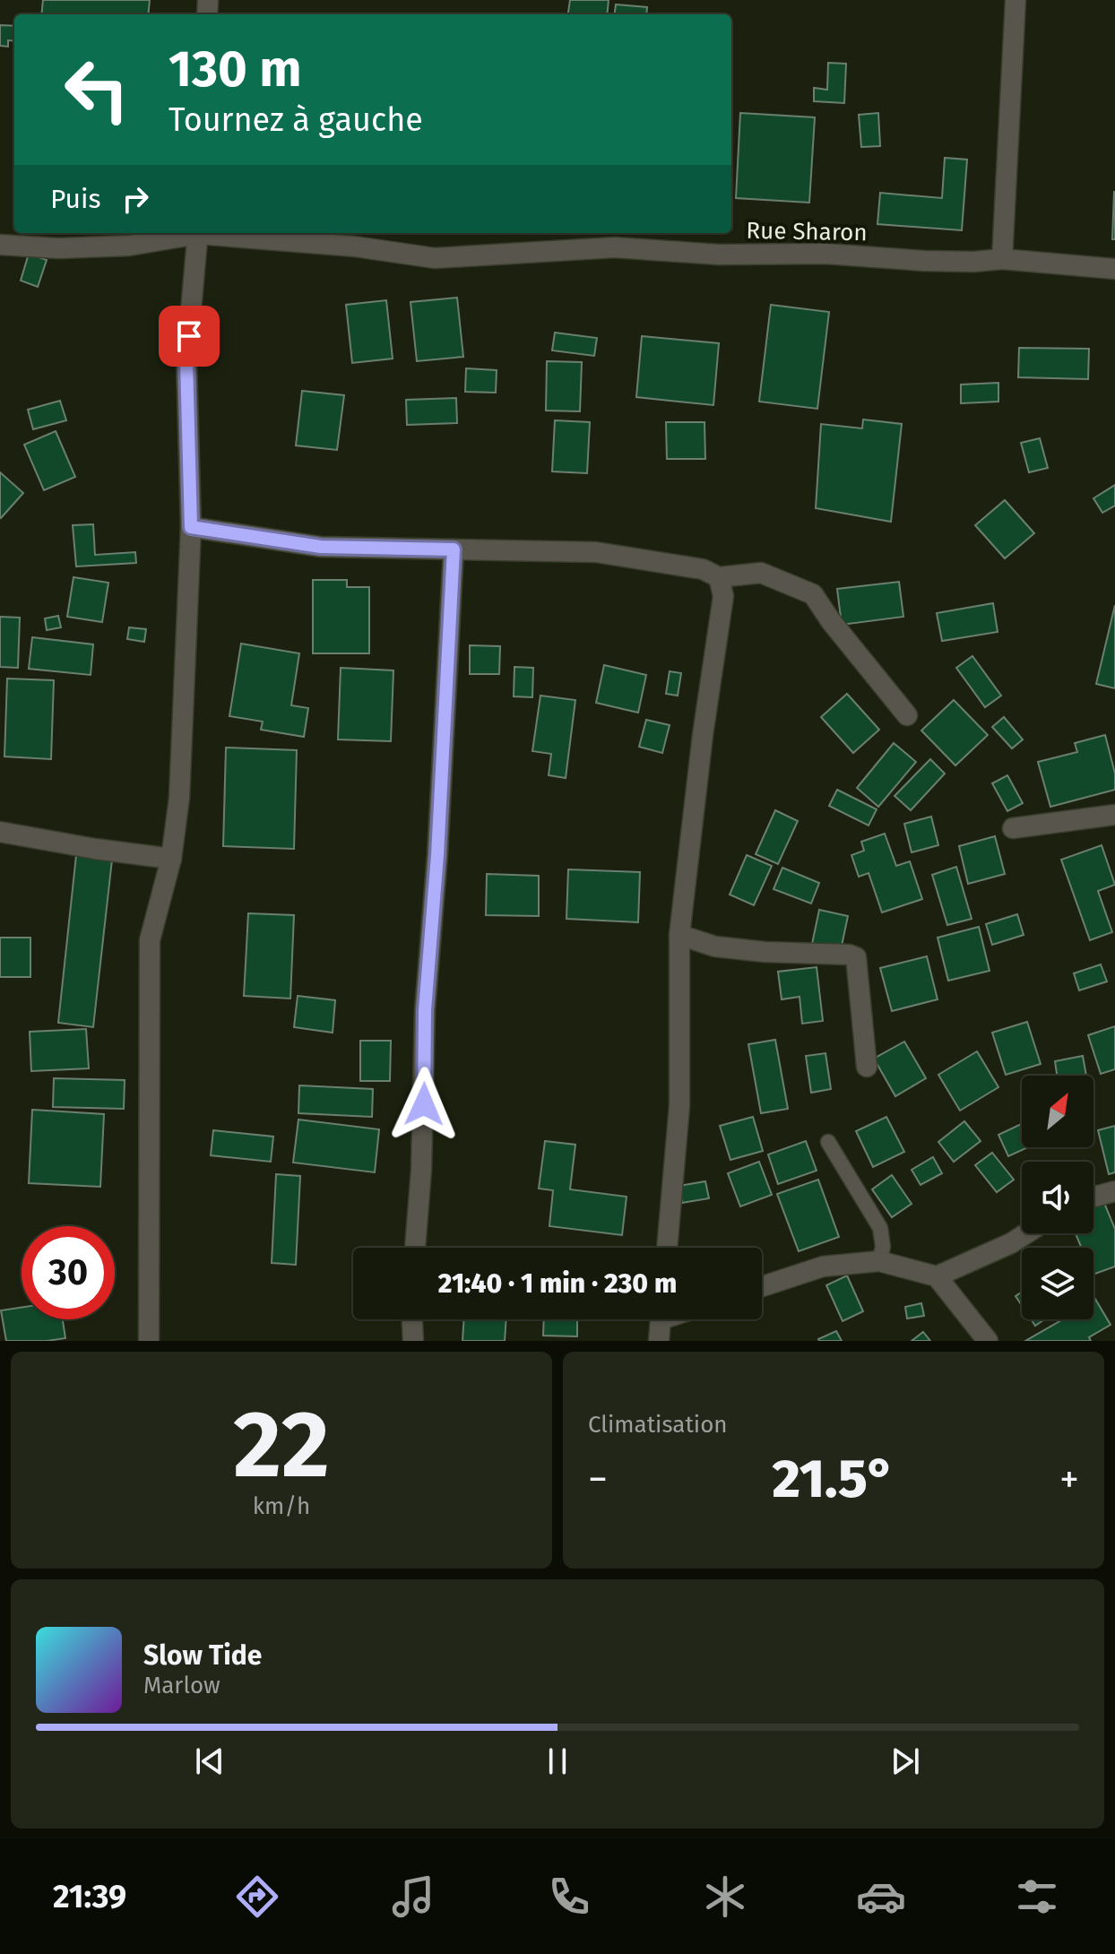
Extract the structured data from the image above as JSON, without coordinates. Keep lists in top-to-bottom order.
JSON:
{
  "streets": {
    "street": ["Rue Sharon"]
  },
  "north": "top right",
  "page": {
    "turn": ["130 m", "Tournez à gauche"],
    "then": "Puis",
    "limit": "30",
    "trip": "21:40 · 1 min · 230 m",
    "tile": [
      ["22", "km/h"],
      "Climatisation"
    ],
    "heat": ["−", "21.5°", "+"],
    "song": ["Slow Tide", "Marlow"],
    "tabs": "21:39"
  }
}
